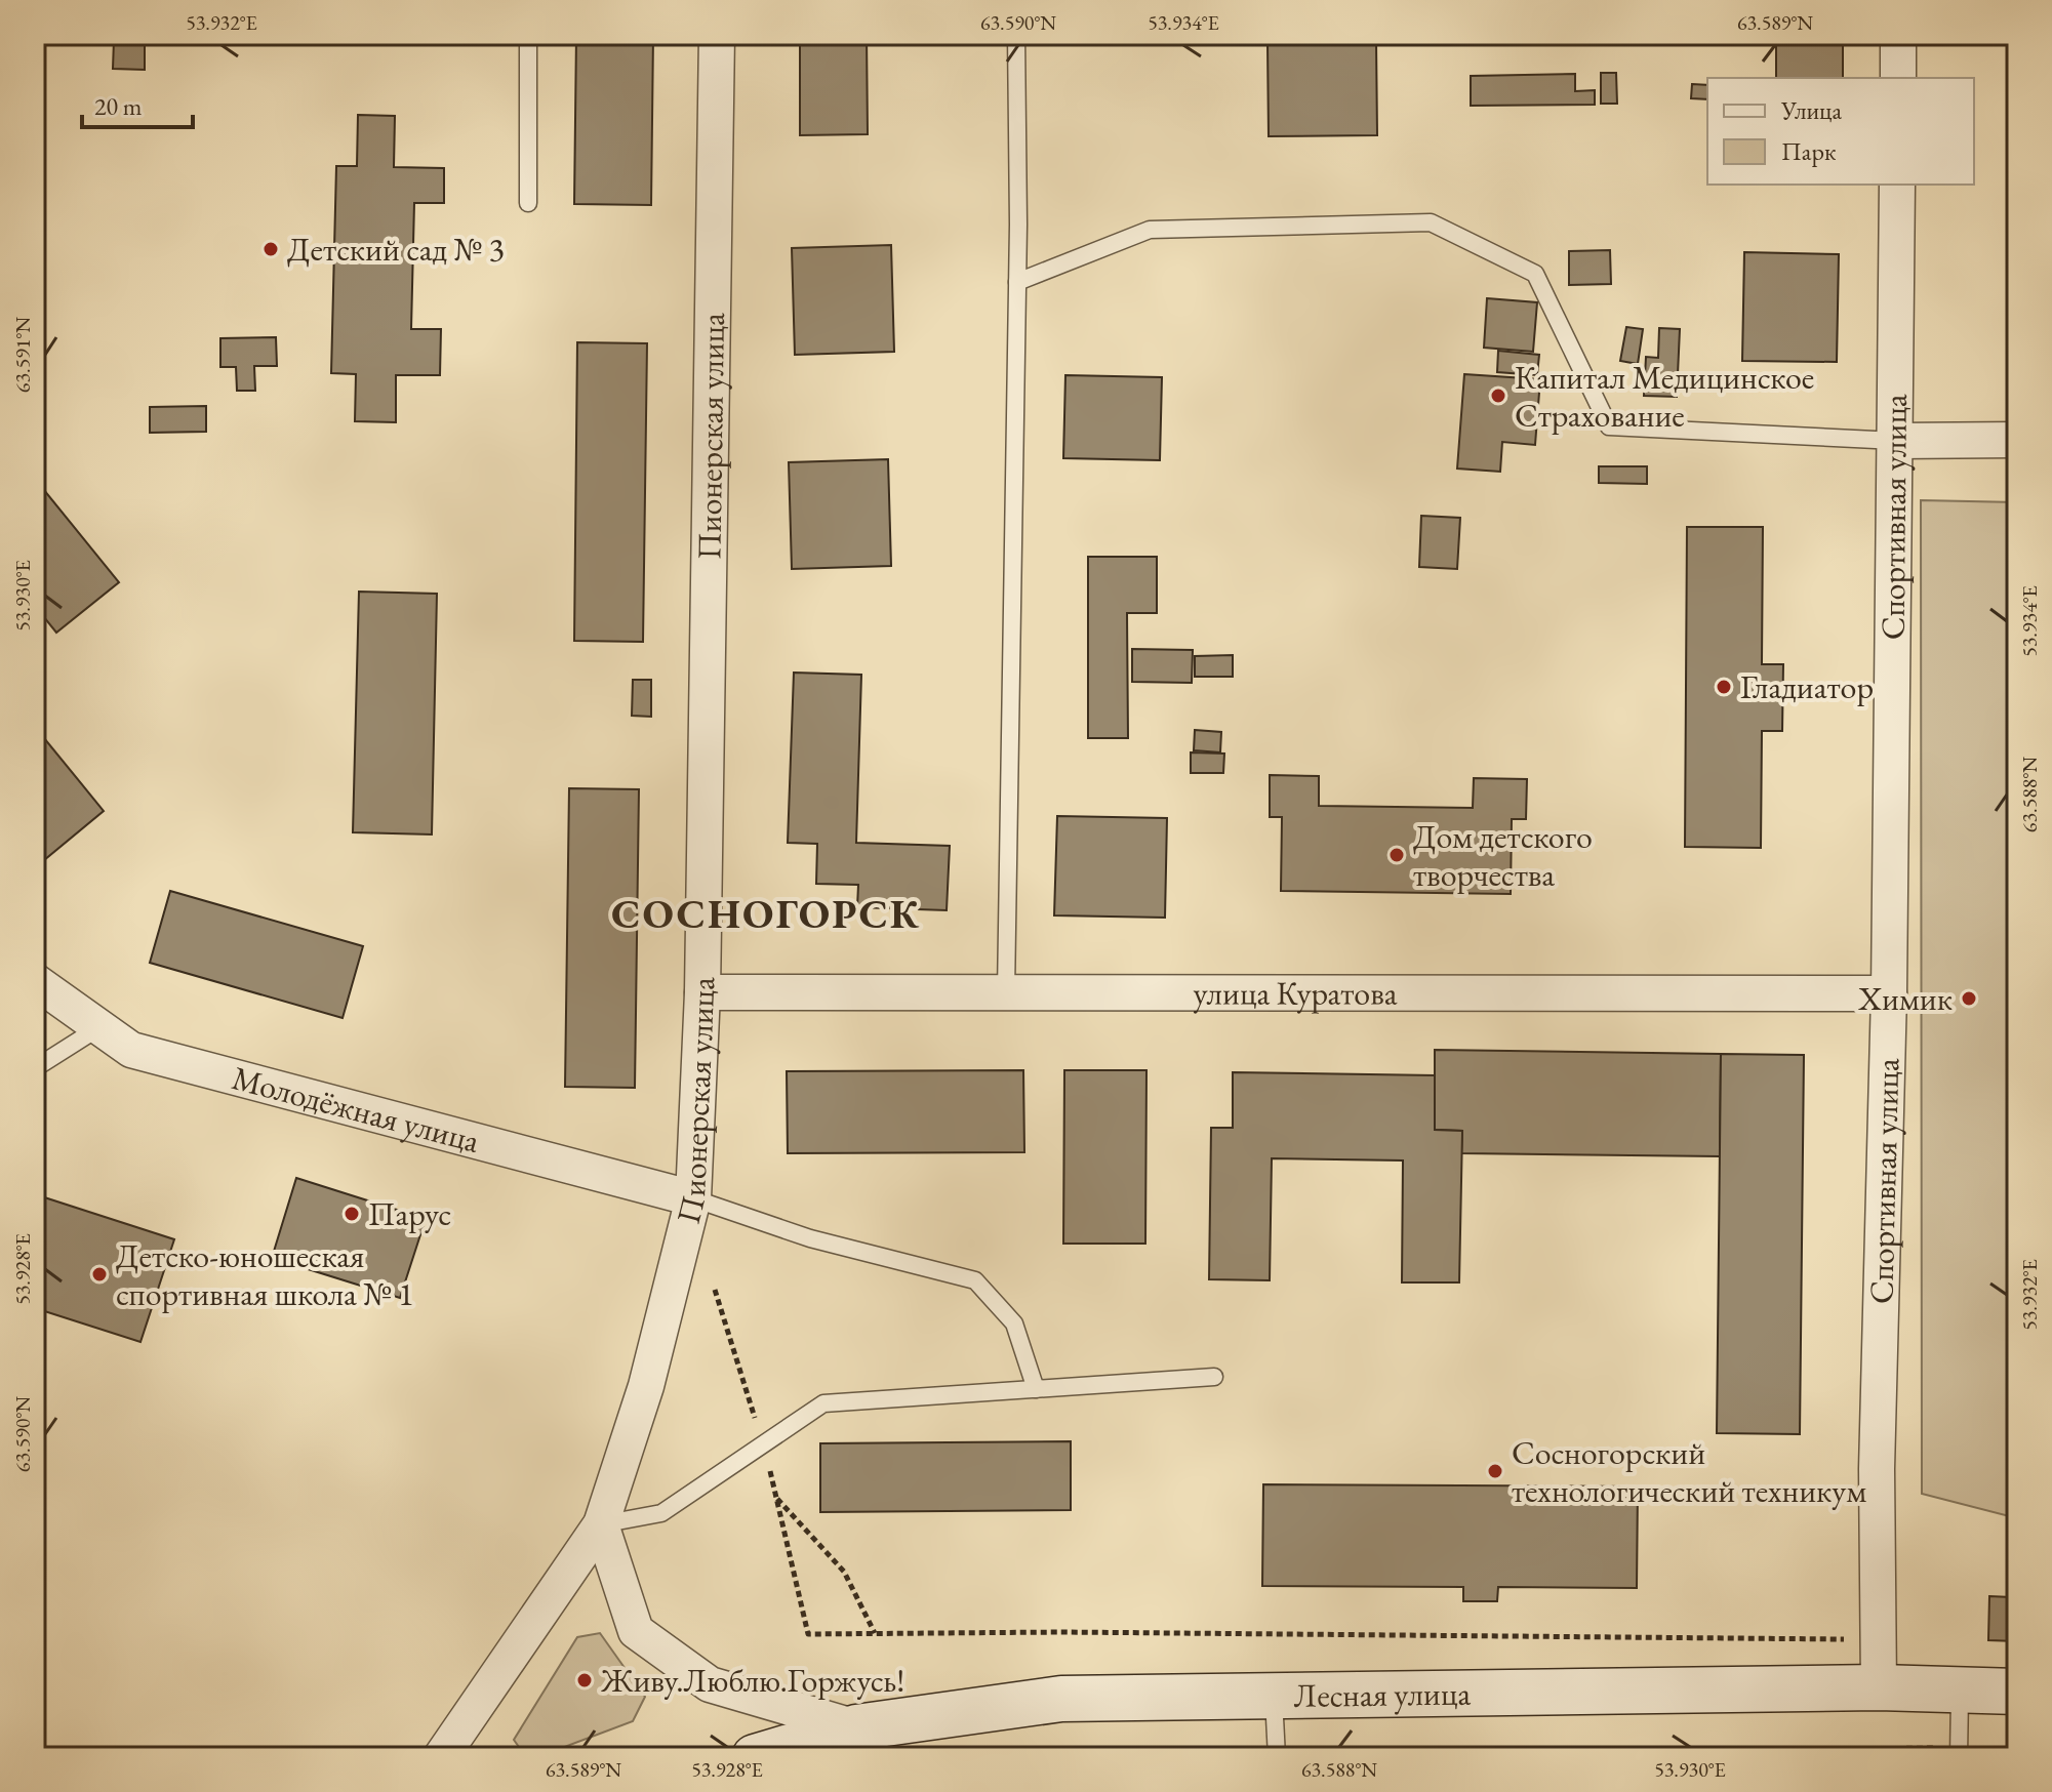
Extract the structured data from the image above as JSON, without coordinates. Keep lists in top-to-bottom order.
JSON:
{
  "streets": {
    "main road": ["Лесная улица"],
    "street": [
      "Пионерская улица",
      "Спортивная улица",
      "улица Куратова",
      "Молодёжная улица"
    ]
  },
  "crossings": [
    ["Пионерская улица", "улица Куратова"],
    ["Пионерская улица", "Молодёжная улица"],
    ["Спортивная улица", "улица Куратова"],
    ["Спортивная улица", "Лесная улица"]
  ],
  "districts": ["СОСНОГОРСК"],
  "places": [
    "Детский сад № 3",
    "Капитал Медицинское Страхование",
    "Гладиатор",
    "Дом детского творчества",
    "Химик",
    "Парус",
    "Детско-юношеская спортивная школа № 1",
    "Сосногорский технологический техникум",
    "Живу.Люблю.Горжусь!"
  ],
  "legend": ["Улица", "Парк"],
  "scale_bar": "20 m",
  "coordinates": [
    "53.932°E",
    "63.590°N",
    "53.934°E",
    "63.589°N",
    "63.591°N",
    "53.930°E",
    "63.588°N",
    "53.928°E"
  ]
}
